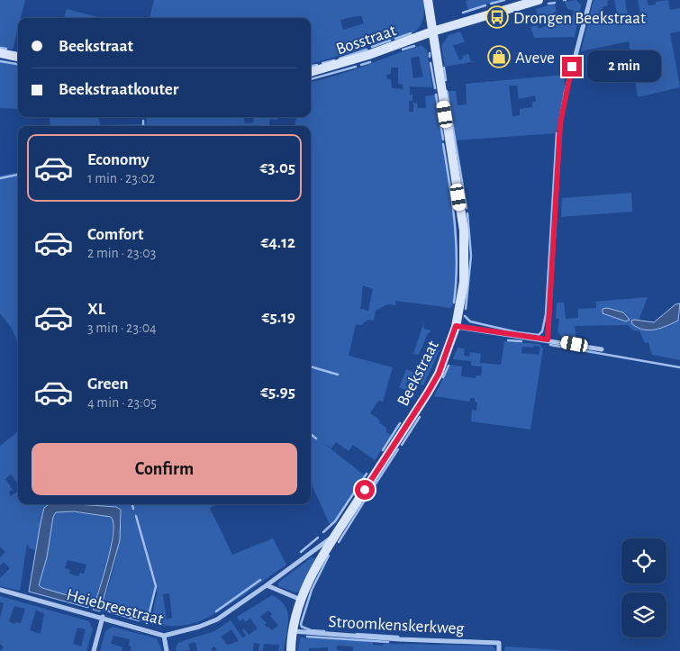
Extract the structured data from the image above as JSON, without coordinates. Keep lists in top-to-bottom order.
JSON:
{
  "streets": {
    "street": [
      "Bosstraat",
      "Beekstraat",
      "Heiebreestraat",
      "Stroomkenskerkweg"
    ]
  },
  "crossings": [
    ["Bosstraat", "Beekstraat"],
    ["Beekstraat", "Heiebreestraat"],
    ["Beekstraat", "Stroomkenskerkweg"]
  ],
  "places": {
    "bus stop": ["Drongen Beekstraat"],
    "shop": ["Aveve"]
  },
  "page": {
    "banner": ["Beekstraat", "Beekstraatkouter"],
    "bubble": "2 min",
    "list": [
      {
        "name": "Economy",
        "note": "1 min · 23:02",
        "value": "€3.05"
      },
      {
        "name": "Comfort",
        "note": "2 min · 23:03",
        "value": "€4.12"
      },
      {
        "name": "XL",
        "note": "3 min · 23:04",
        "value": "€5.19"
      },
      {
        "name": "Green",
        "note": "4 min · 23:05",
        "value": "€5.95"
      }
    ],
    "buttons": "Confirm"
  }
}
